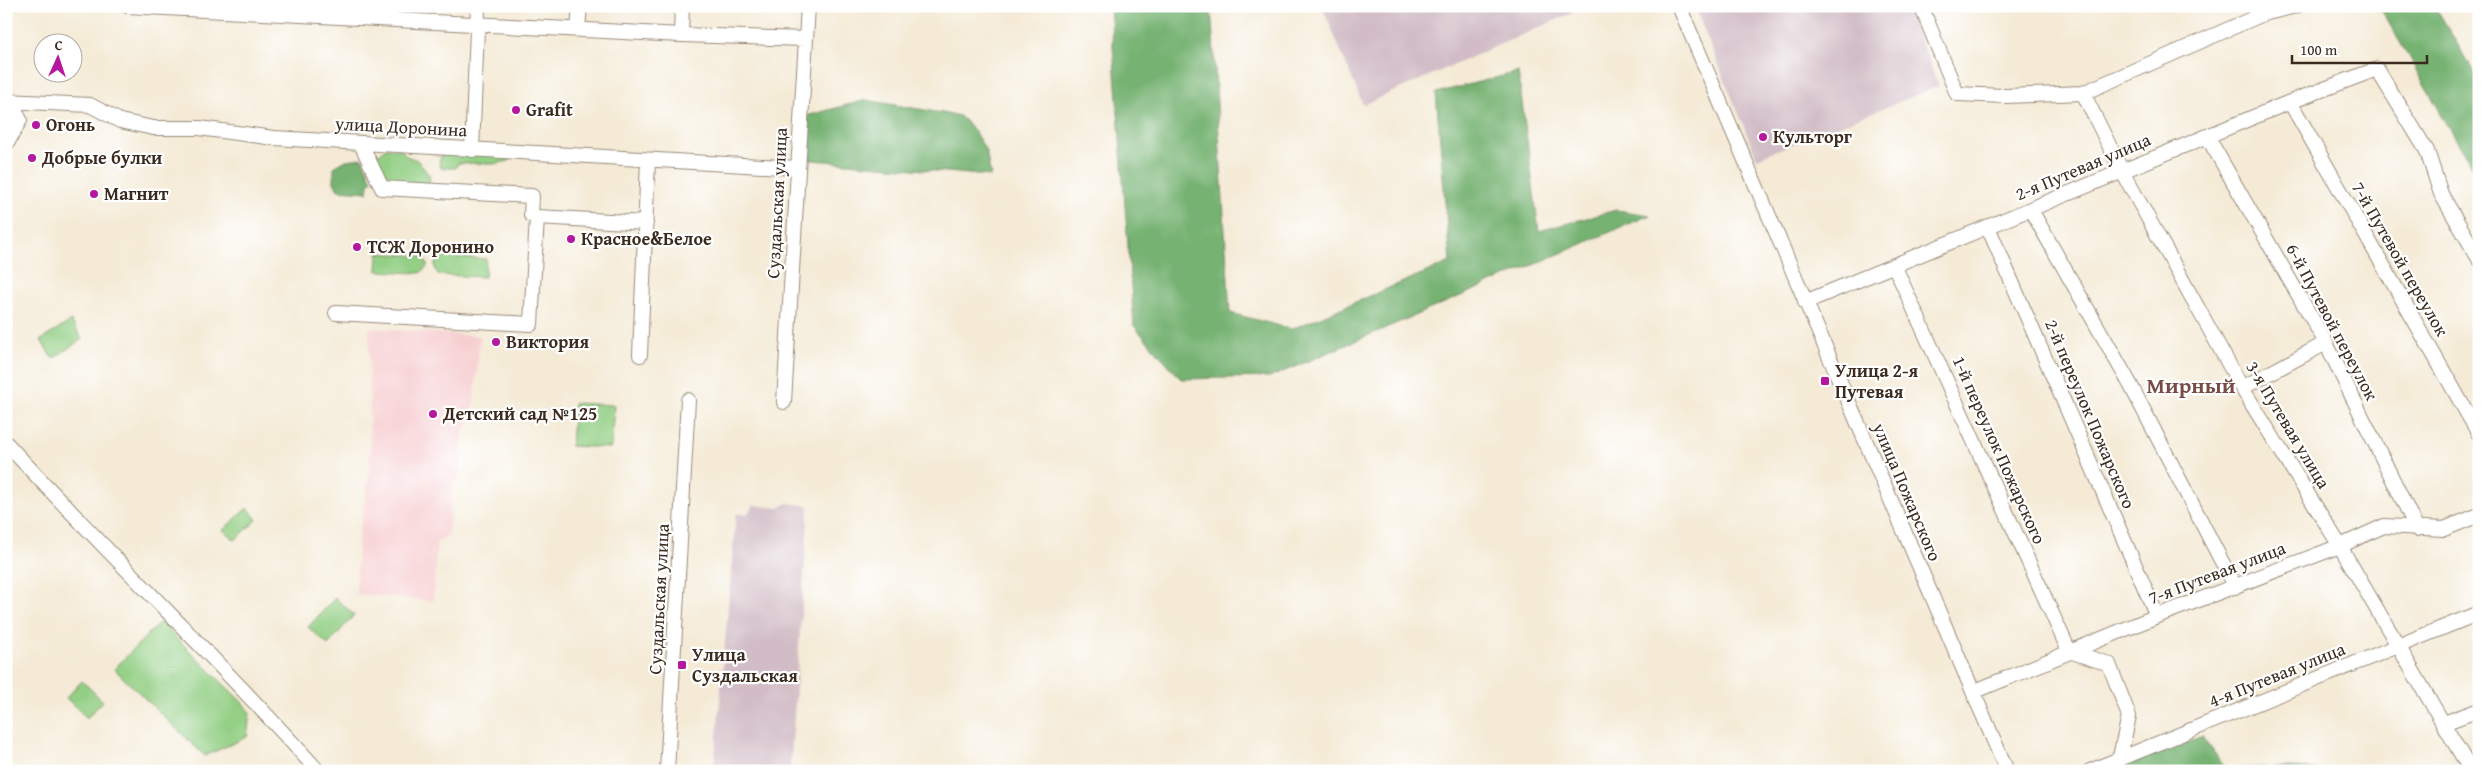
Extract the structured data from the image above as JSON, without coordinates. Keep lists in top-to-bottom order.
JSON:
{
  "streets": {
    "street": [
      "улица Доронина",
      "2-я Путевая улица",
      "Суздальская улица",
      "7-й Путевой переулок",
      "6-й Путевой переулок",
      "2-й переулок Пожарского",
      "3-я Путевая улица",
      "1-й переулок Пожарского",
      "улица Пожарского",
      "7-я Путевая улица",
      "4-я Путевая улица"
    ]
  },
  "crossings": [
    ["улица Доронина", "Суздальская улица"],
    ["2-я Путевая улица", "7-й Путевой переулок"],
    ["2-я Путевая улица", "6-й Путевой переулок"],
    ["2-я Путевая улица", "2-й переулок Пожарского"],
    ["2-я Путевая улица", "3-я Путевая улица"],
    ["2-я Путевая улица", "1-й переулок Пожарского"],
    ["2-я Путевая улица", "улица Пожарского"],
    ["6-й Путевой переулок", "7-я Путевая улица"],
    ["2-й переулок Пожарского", "7-я Путевая улица"],
    ["3-я Путевая улица", "7-я Путевая улица"],
    ["3-я Путевая улица", "4-я Путевая улица"],
    ["1-й переулок Пожарского", "7-я Путевая улица"],
    ["улица Пожарского", "7-я Путевая улица"]
  ],
  "districts": ["Мирный"],
  "places": {
    "other": [
      "Grafit",
      "Огонь",
      "Культорг",
      "Добрые булки",
      "Магнит",
      "Красное&Белое",
      "ТСЖ Доронино",
      "Виктория",
      "Детский сад №125"
    ],
    "transit": ["Улица 2-я Путевая", "Улица Суздальская"]
  },
  "scale_bar": "100 m",
  "north": "top"
}
